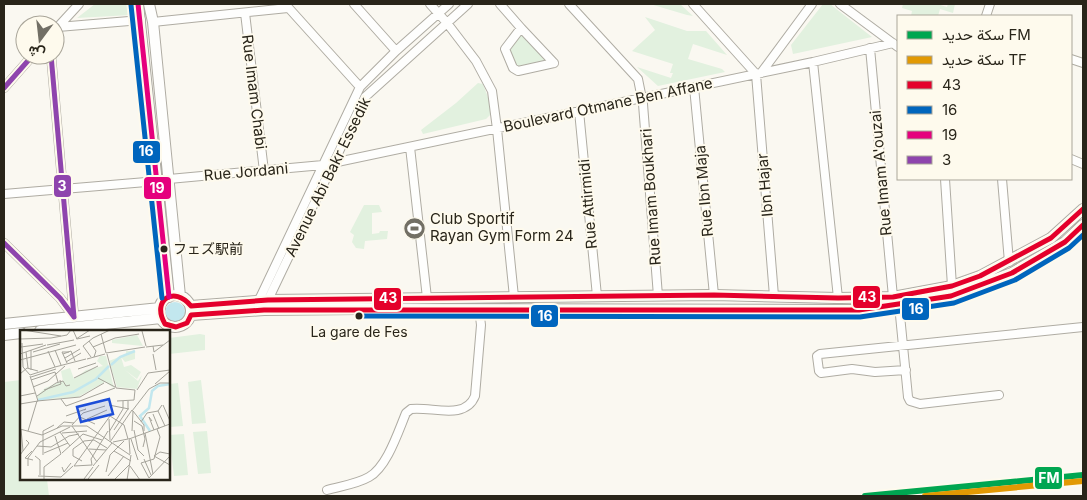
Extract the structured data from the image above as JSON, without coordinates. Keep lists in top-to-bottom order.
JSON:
{
  "streets": {
    "street": [
      "Rue Imam Chabi",
      "Boulevard Otmane Ben Affane",
      "Rue Jordani",
      "Rue Imam A'ouzai",
      "Avenue Abi Bakr Essedik",
      "Ibn Hajar",
      "Rue Ibn Maja",
      "Rue Imam Boukhari",
      "Rue Attirmidi"
    ]
  },
  "crossings": [
    ["Rue Imam Chabi", "Rue Jordani"],
    ["Boulevard Otmane Ben Affane", "Rue Jordani"],
    ["Boulevard Otmane Ben Affane", "Rue Imam A'ouzai"],
    ["Boulevard Otmane Ben Affane", "Avenue Abi Bakr Essedik"],
    ["Boulevard Otmane Ben Affane", "Ibn Hajar"],
    ["Boulevard Otmane Ben Affane", "Rue Ibn Maja"],
    ["Boulevard Otmane Ben Affane", "Rue Imam Boukhari"],
    ["Boulevard Otmane Ben Affane", "Rue Attirmidi"],
    ["Rue Jordani", "Avenue Abi Bakr Essedik"]
  ],
  "places": {
    "sports": ["Club Sportif Rayan Gym Form 24"],
    "other": ["フェズ駅前", "La gare de Fes"]
  },
  "lines": [
    "transit line 19",
    "transit line 16",
    "transit line 3",
    "transit line 43",
    "rail line FM",
    "rail line TF"
  ],
  "legend": [
    "سكة حديد FM",
    "سكة حديد TF",
    "43",
    "16",
    "19",
    "3"
  ],
  "north": "bottom"
}
